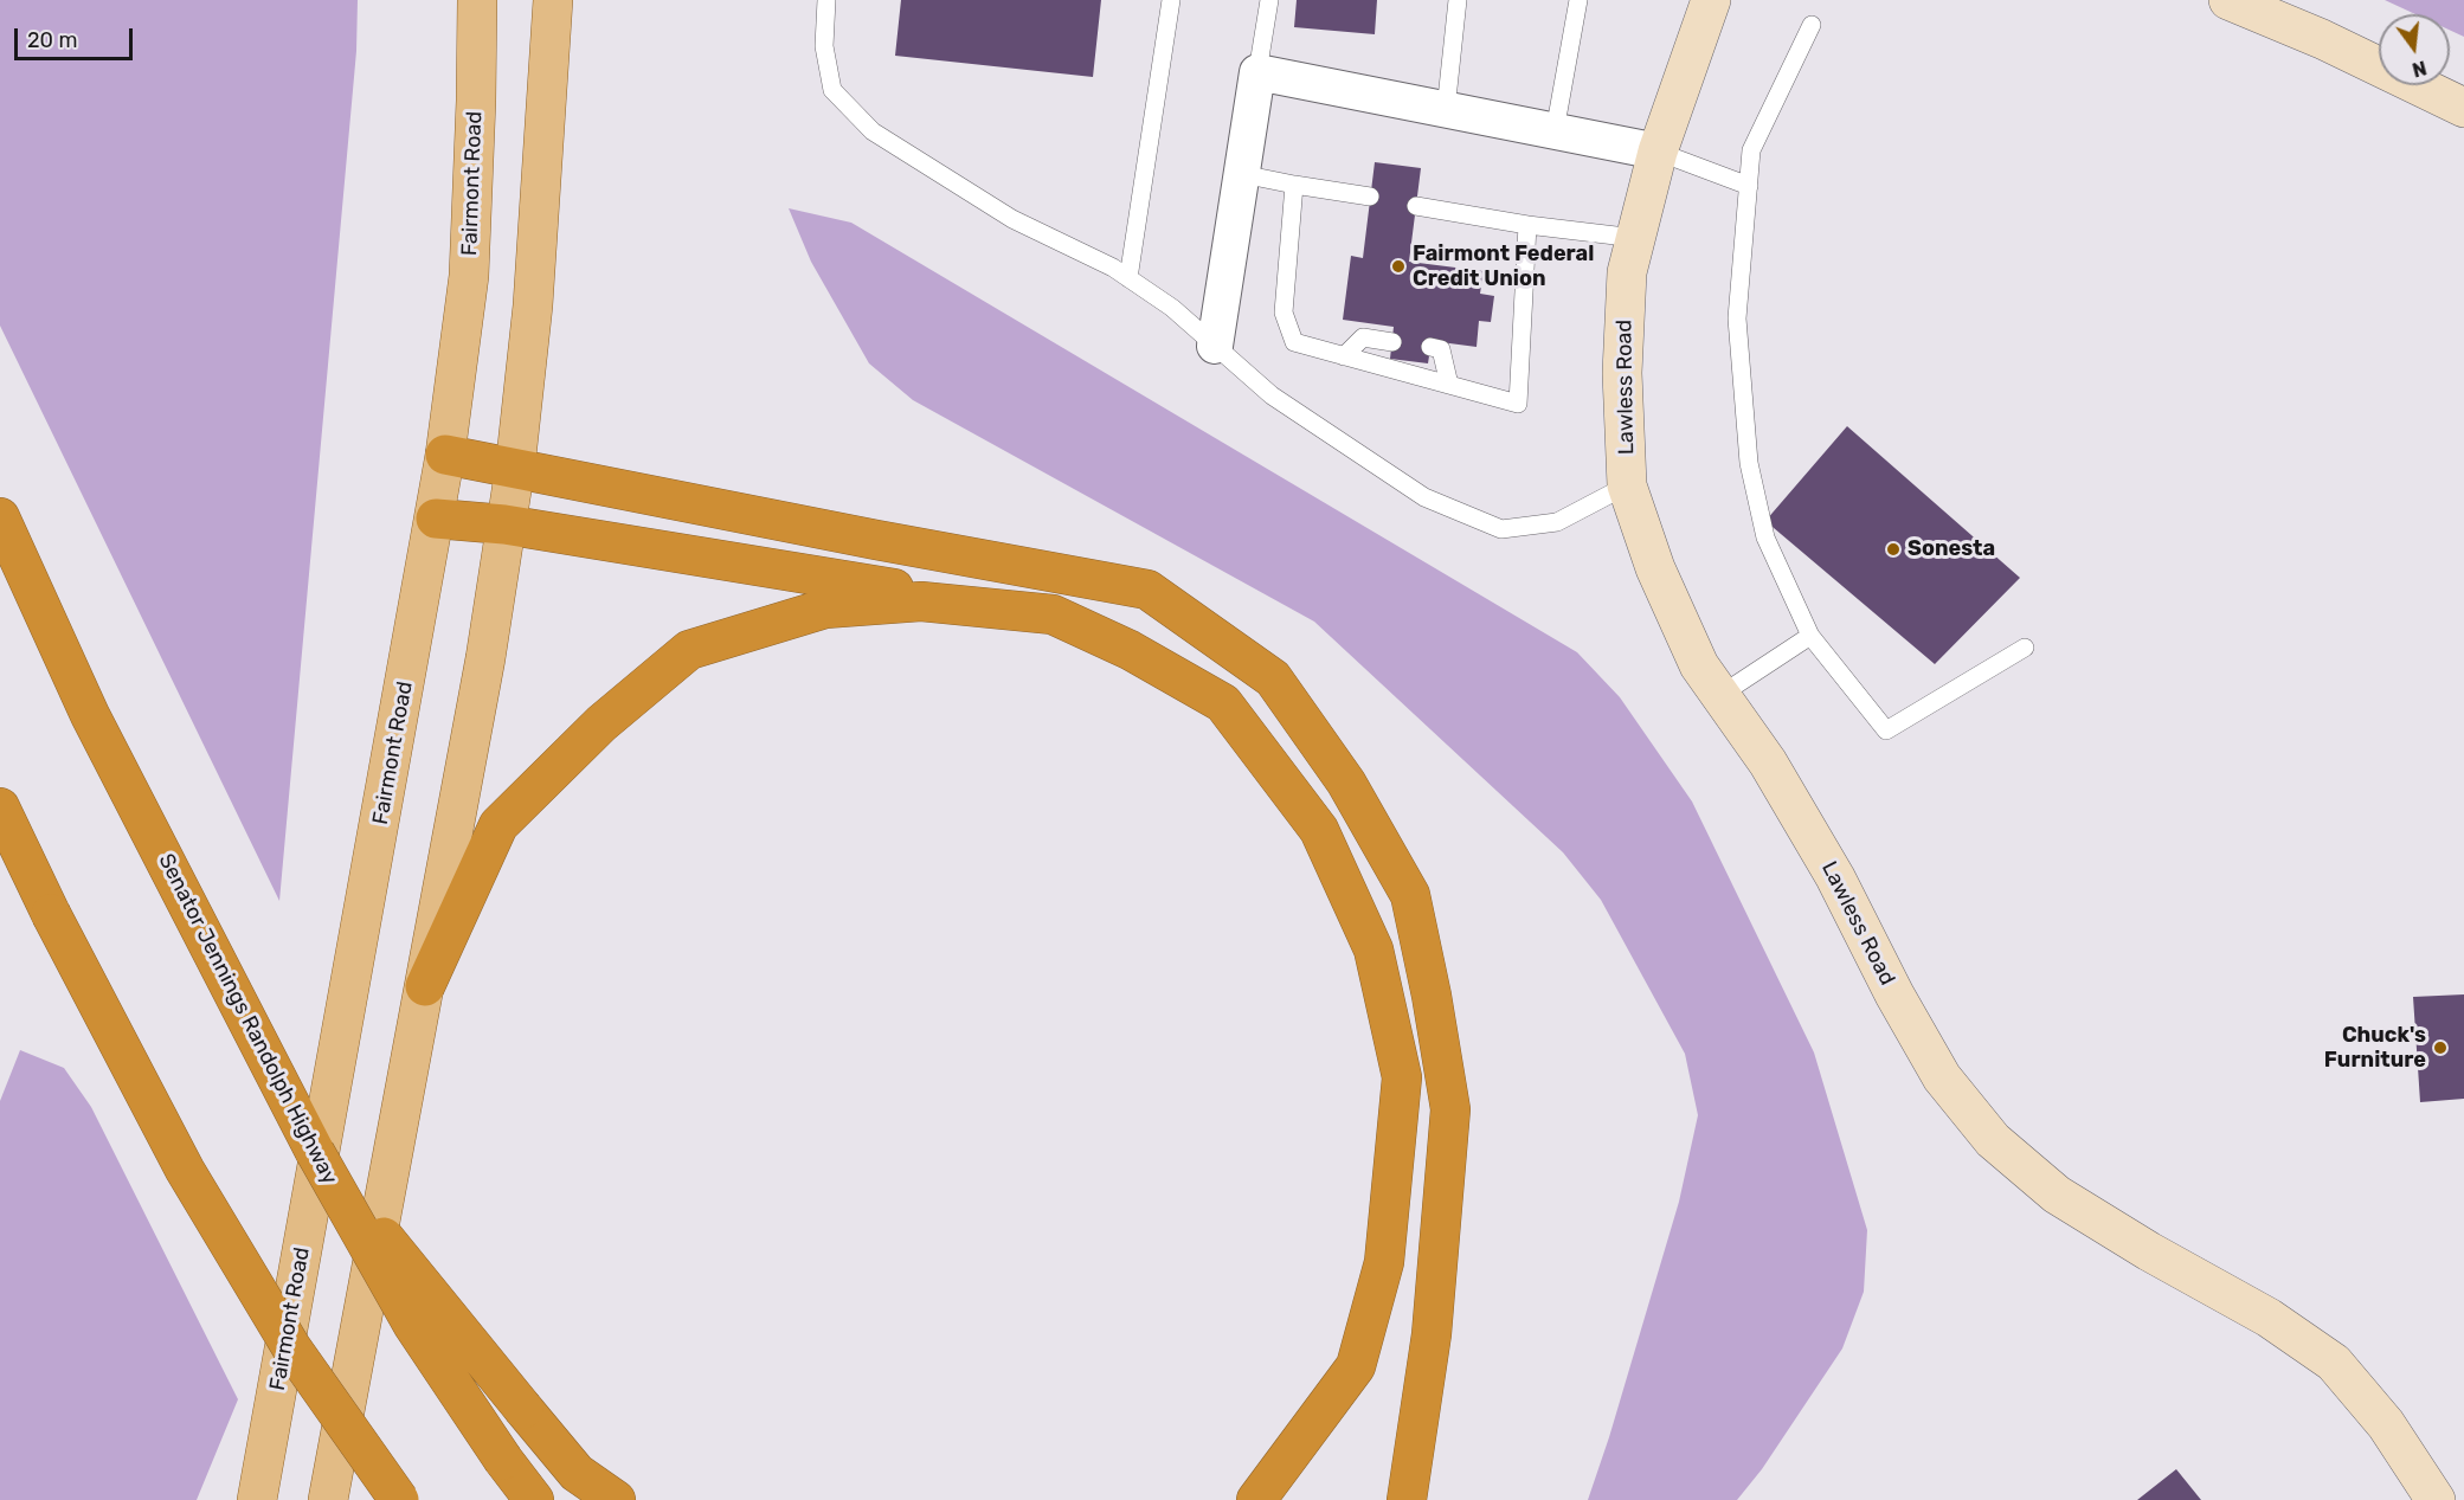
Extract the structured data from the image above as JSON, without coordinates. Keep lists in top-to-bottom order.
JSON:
{
  "streets": {
    "highway": ["Senator Jennings Randolph Highway"],
    "main road": ["Fairmont Road"],
    "street": ["Lawless Road"]
  },
  "places": ["Fairmont Federal Credit Union", "Sonesta", "Chuck's Furniture"],
  "scale_bar": "20 m",
  "north": "bottom"
}
